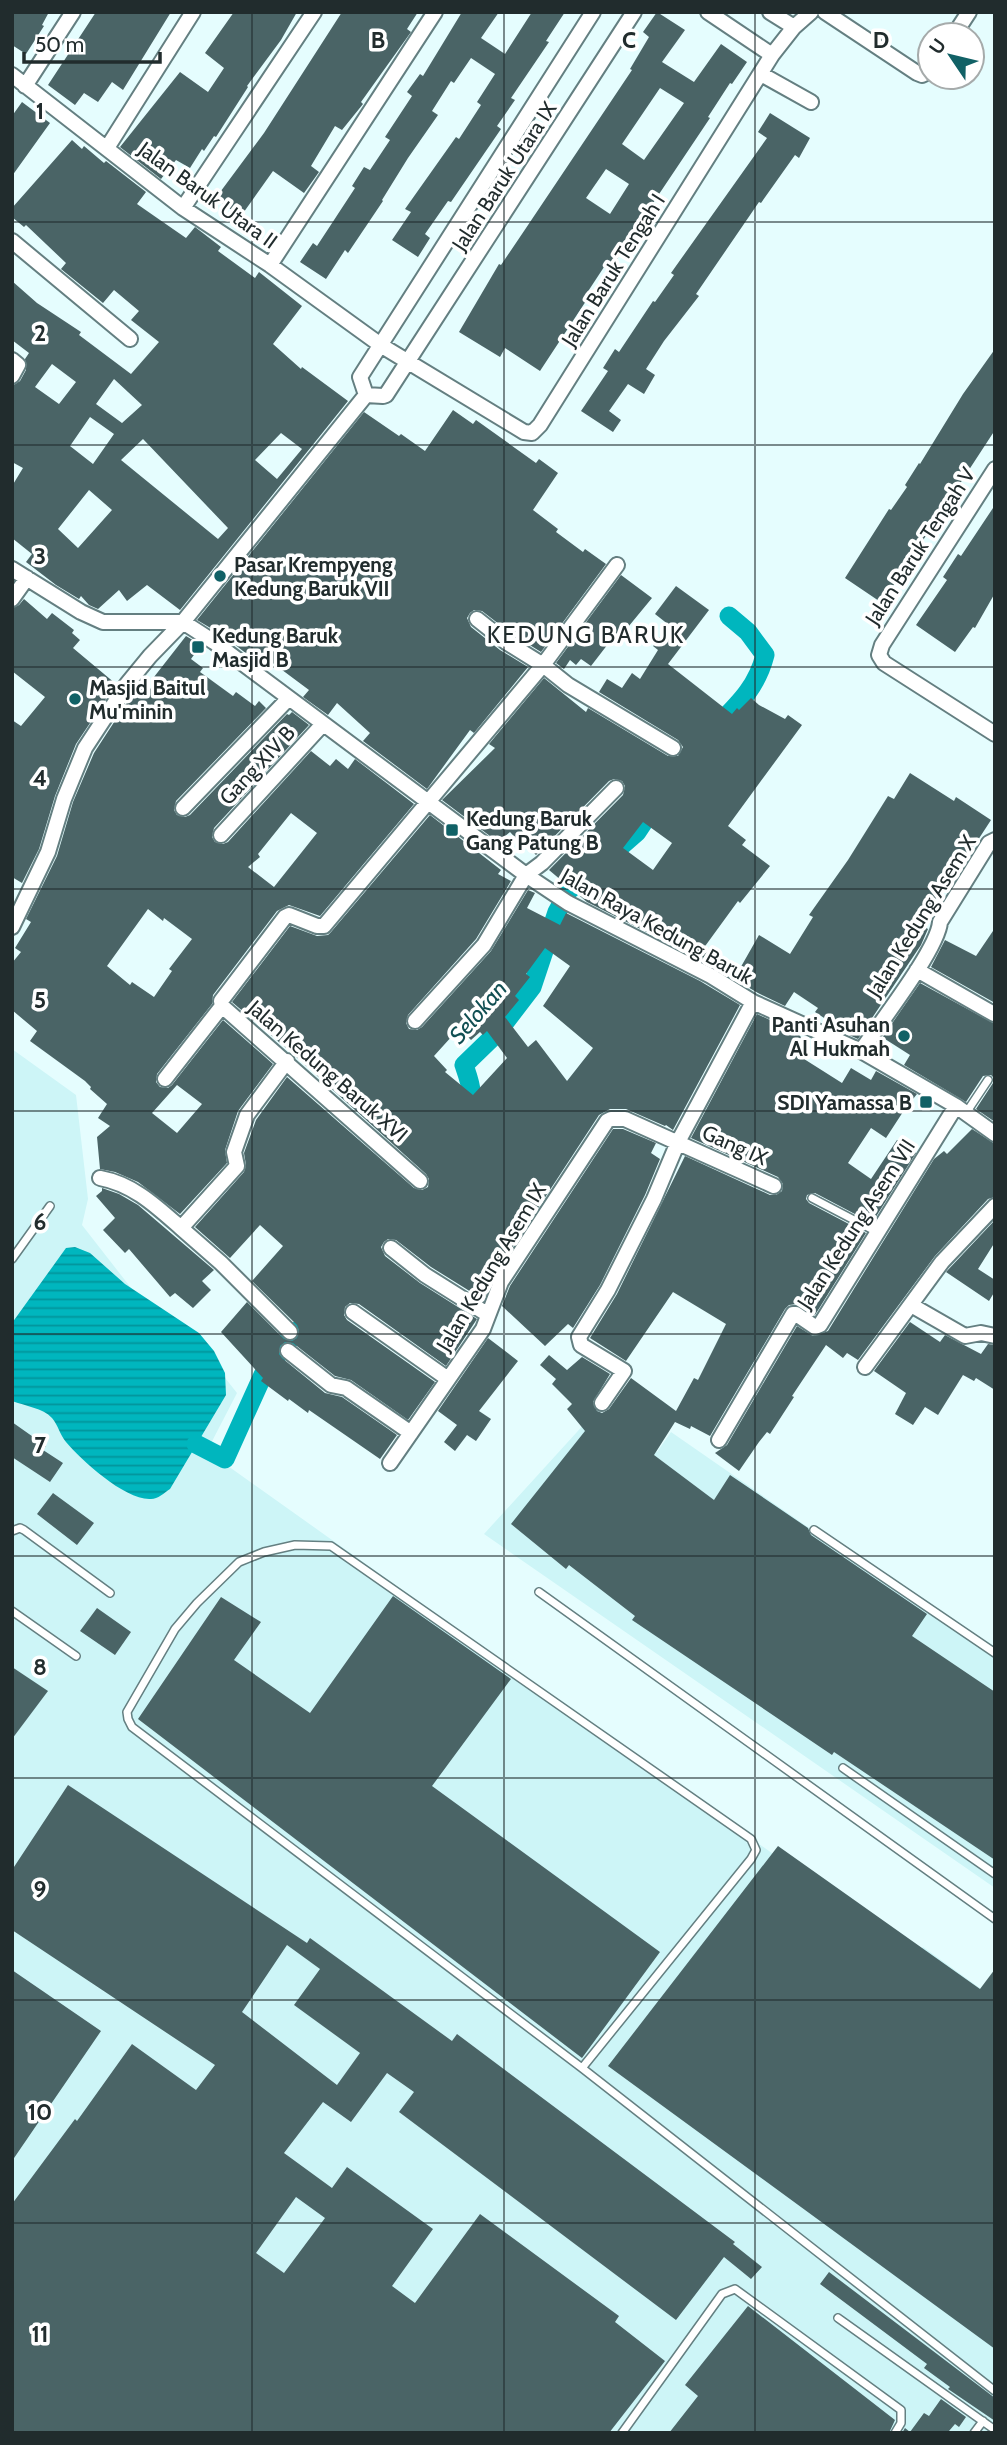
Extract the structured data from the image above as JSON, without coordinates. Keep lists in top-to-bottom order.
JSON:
{
  "streets": {
    "street": [
      "Jalan Baruk Utara IX",
      "Jalan Baruk Utara II",
      "Jalan Baruk Tengah I",
      "Jalan Baruk Tengah V",
      "Gang XIV B",
      "Jalan Kedung Asem X",
      "Jalan Raya Kedung Baruk",
      "Jalan Kedung Baruk XVI",
      "Gang IX",
      "Jalan Kedung Asem VII",
      "Jalan Kedung Asem IX"
    ]
  },
  "crossings": [
    ["Jalan Baruk Utara IX", "Jalan Baruk Utara II"],
    ["Jalan Baruk Utara IX", "Jalan Baruk Tengah I"],
    ["Jalan Baruk Utara II", "Jalan Baruk Tengah I"],
    ["Gang XIV B", "Jalan Raya Kedung Baruk"],
    ["Jalan Kedung Asem X", "Jalan Raya Kedung Baruk"],
    ["Jalan Raya Kedung Baruk", "Jalan Kedung Baruk XVI"],
    ["Jalan Raya Kedung Baruk", "Jalan Kedung Asem VII"],
    ["Gang IX", "Jalan Kedung Asem IX"]
  ],
  "districts": ["KEDUNG BARUK"],
  "water": ["Selokan"],
  "places": {
    "other": ["Pasar Krempyeng Kedung Baruk VII", "Masjid Baitul Mu'minin", "Panti Asuhan Al Hukmah"],
    "transit": ["Kedung Baruk Masjid B", "Kedung Baruk Gang Patung B", "SDI Yamassa B"]
  },
  "scale_bar": "50 m",
  "north": "top left",
  "grid": {
    "columns": ["B", "C", "D"],
    "rows": [
      "1",
      "2",
      "3",
      "4",
      "5",
      "6",
      "7",
      "8",
      "9",
      "10",
      "11"
    ]
  }
}
